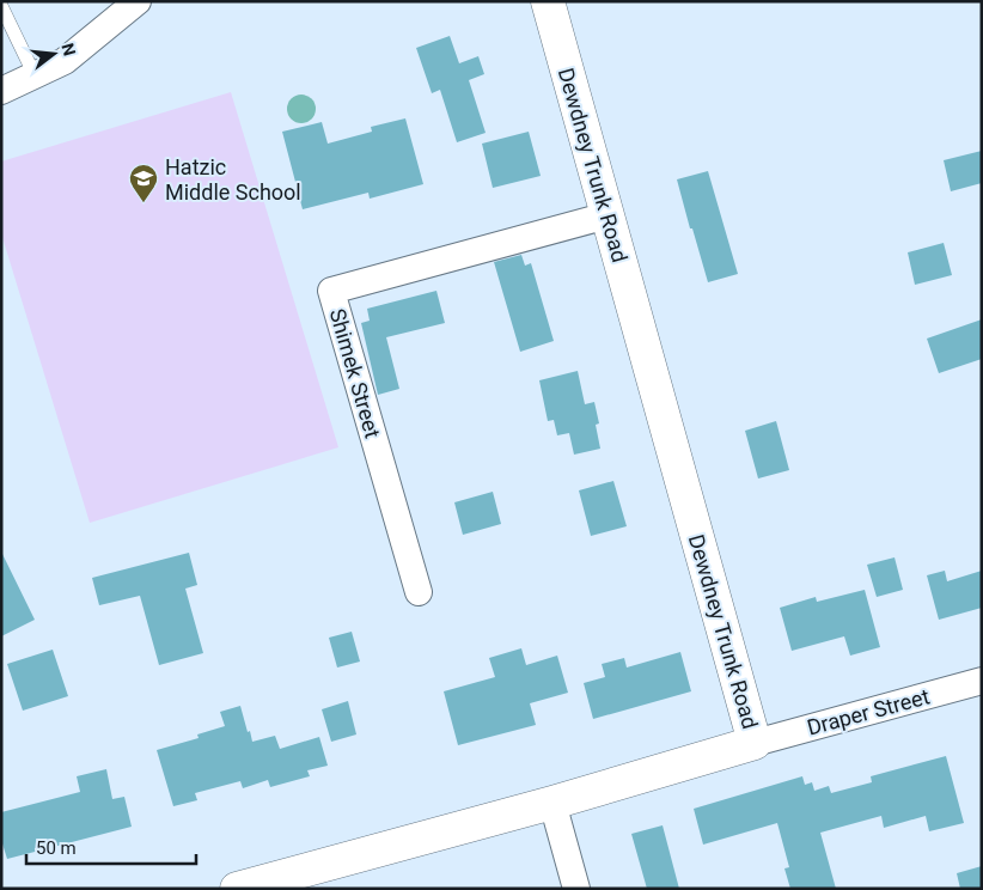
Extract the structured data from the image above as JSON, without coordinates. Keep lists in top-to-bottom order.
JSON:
{
  "streets": {
    "main road": ["Dewdney Trunk Road"],
    "street": ["Shimek Street", "Draper Street"]
  },
  "crossings": [
    ["Dewdney Trunk Road", "Shimek Street"],
    ["Dewdney Trunk Road", "Draper Street"]
  ],
  "places": {
    "school or university": ["Hatzic Middle School"]
  },
  "scale_bar": "50 m",
  "north": "right"
}
